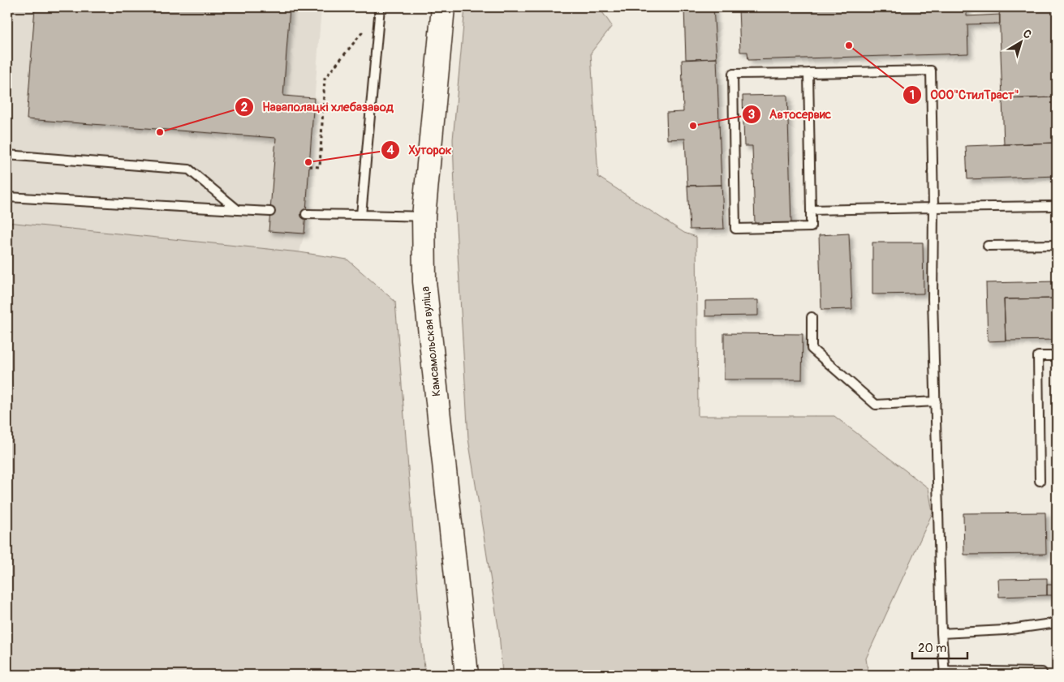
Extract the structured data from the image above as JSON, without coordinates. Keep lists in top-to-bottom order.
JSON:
{
  "streets": {
    "main road": ["Камсамольская вуліца"]
  },
  "places": [
    "ООО\"СтилТраст\"",
    "Автосервис",
    "Наваполацкі хлебазавод",
    "Хуторок"
  ],
  "scale_bar": "20 m",
  "north": "top right"
}
